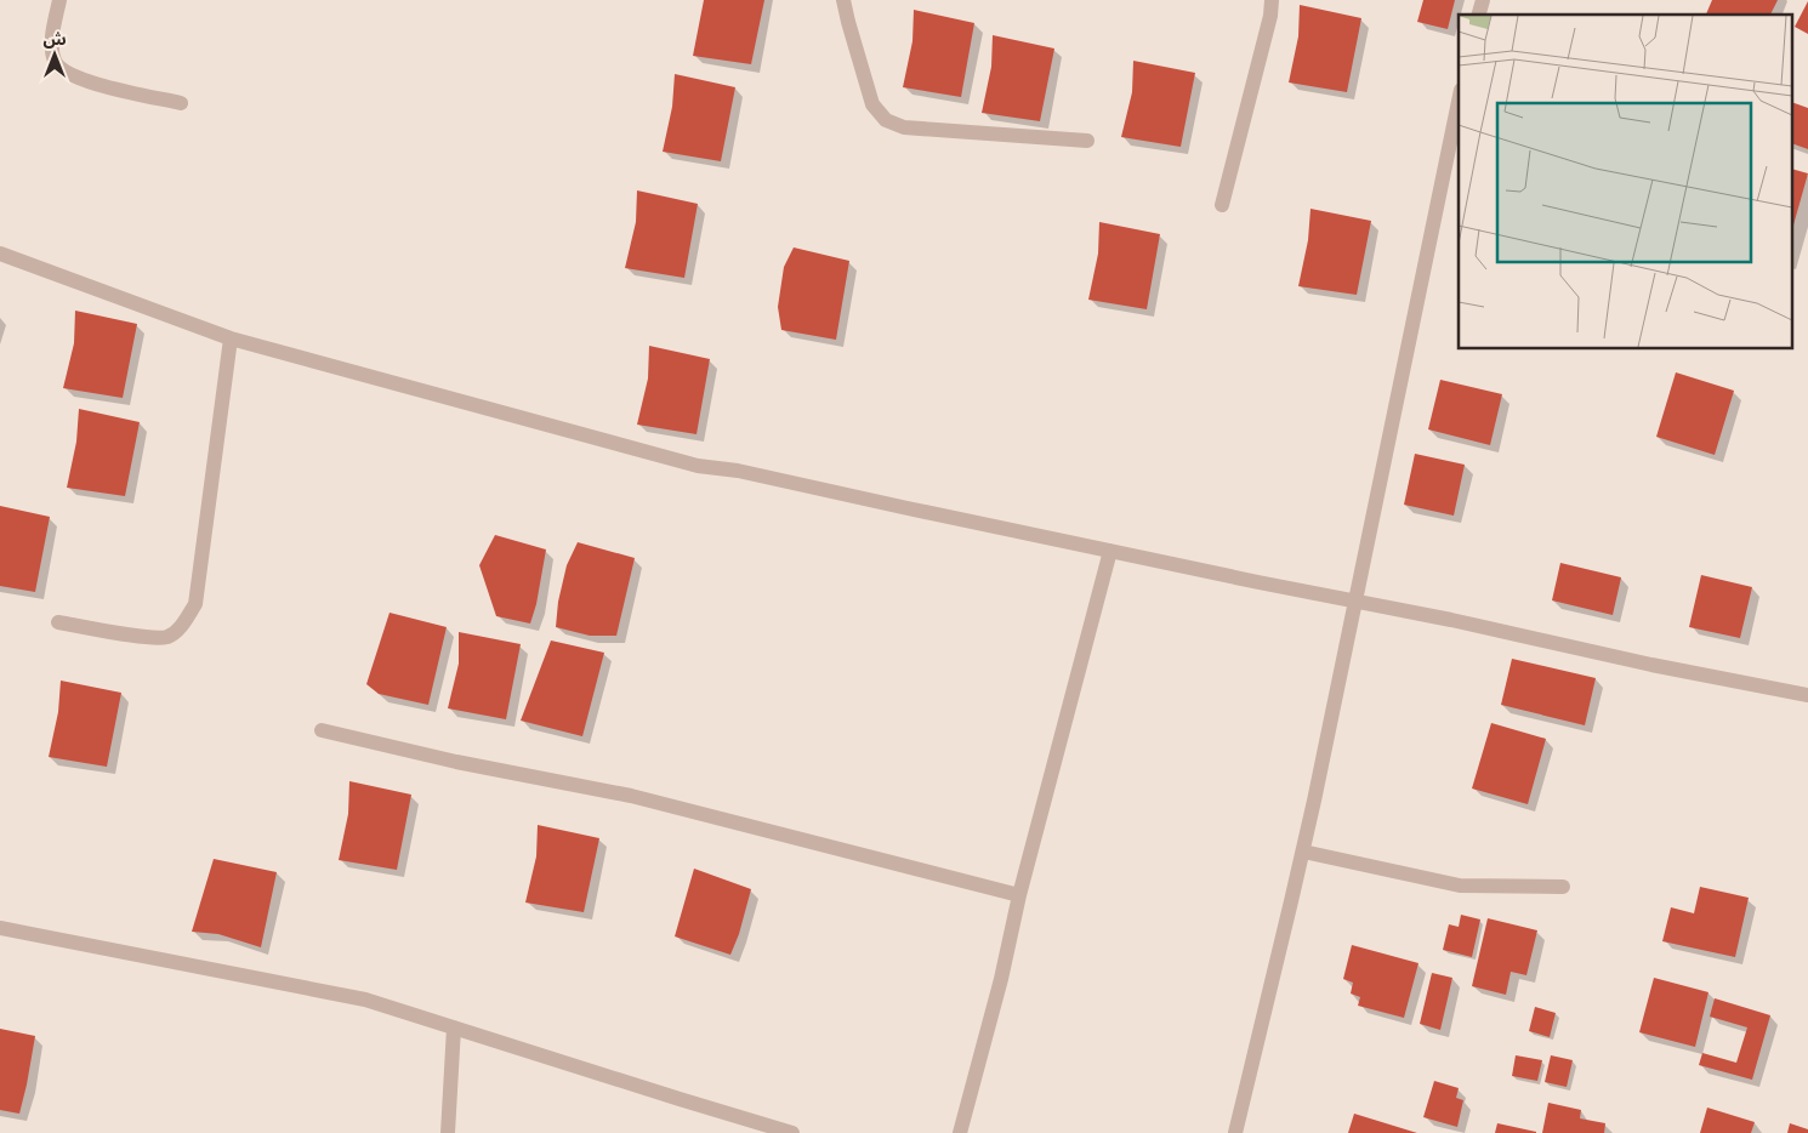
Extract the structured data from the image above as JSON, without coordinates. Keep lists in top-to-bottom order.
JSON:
{
  "north": "top"
}
